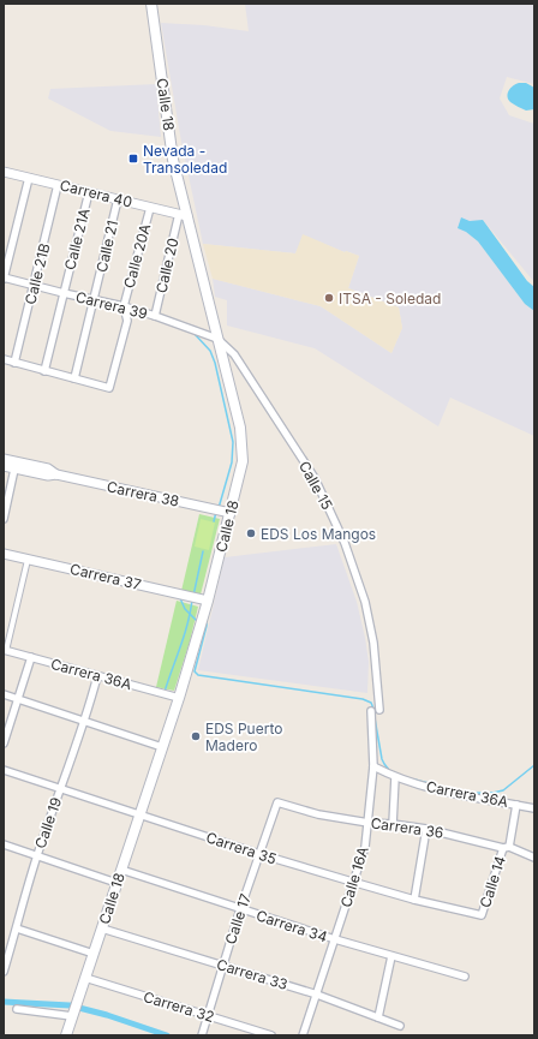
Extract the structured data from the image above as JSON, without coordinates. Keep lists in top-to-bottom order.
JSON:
{
  "streets": {
    "main road": ["Calle 18"],
    "street": [
      "Carrera 40",
      "Calle 21A",
      "Calle 21",
      "Calle 20A",
      "Calle 20",
      "Calle 21B",
      "Carrera 39",
      "Calle 15",
      "Carrera 38",
      "Carrera 37",
      "Carrera 36A",
      "Calle 19",
      "Carrera 36",
      "Carrera 35",
      "Calle 16A",
      "Calle 14",
      "Calle 17",
      "Carrera 34",
      "Carrera 33",
      "Carrera 32"
    ]
  },
  "crossings": [
    ["Calle 18", "Carrera 40"],
    ["Calle 18", "Calle 20"],
    ["Calle 18", "Carrera 39"],
    ["Calle 18", "Calle 15"],
    ["Calle 18", "Carrera 38"],
    ["Calle 18", "Carrera 37"],
    ["Calle 18", "Carrera 36A"],
    ["Calle 18", "Carrera 35"],
    ["Calle 18", "Carrera 34"],
    ["Calle 18", "Carrera 33"],
    ["Calle 18", "Carrera 32"],
    ["Carrera 40", "Calle 21A"],
    ["Carrera 40", "Calle 21"],
    ["Carrera 40", "Calle 20A"],
    ["Carrera 40", "Calle 20"],
    ["Carrera 40", "Calle 21B"],
    ["Calle 21A", "Carrera 39"],
    ["Calle 21", "Calle 20A"],
    ["Calle 21", "Carrera 39"],
    ["Calle 20A", "Carrera 39"],
    ["Calle 20", "Carrera 39"],
    ["Calle 21B", "Carrera 39"],
    ["Carrera 39", "Calle 15"],
    ["Carrera 36A", "Calle 19"],
    ["Carrera 36A", "Calle 16A"],
    ["Carrera 36A", "Calle 14"],
    ["Calle 19", "Carrera 35"],
    ["Carrera 36", "Calle 16A"],
    ["Carrera 36", "Calle 14"],
    ["Carrera 36", "Calle 17"],
    ["Carrera 35", "Calle 16A"],
    ["Carrera 35", "Calle 14"],
    ["Carrera 35", "Calle 17"],
    ["Calle 16A", "Carrera 34"],
    ["Calle 16A", "Carrera 33"],
    ["Calle 17", "Carrera 34"],
    ["Calle 17", "Carrera 33"],
    ["Calle 17", "Carrera 32"]
  ],
  "places": {
    "transit": ["Nevada - Transoledad"],
    "other": ["ITSA - Soledad", "EDS Los Mangos", "EDS Puerto Madero"]
  }
}
